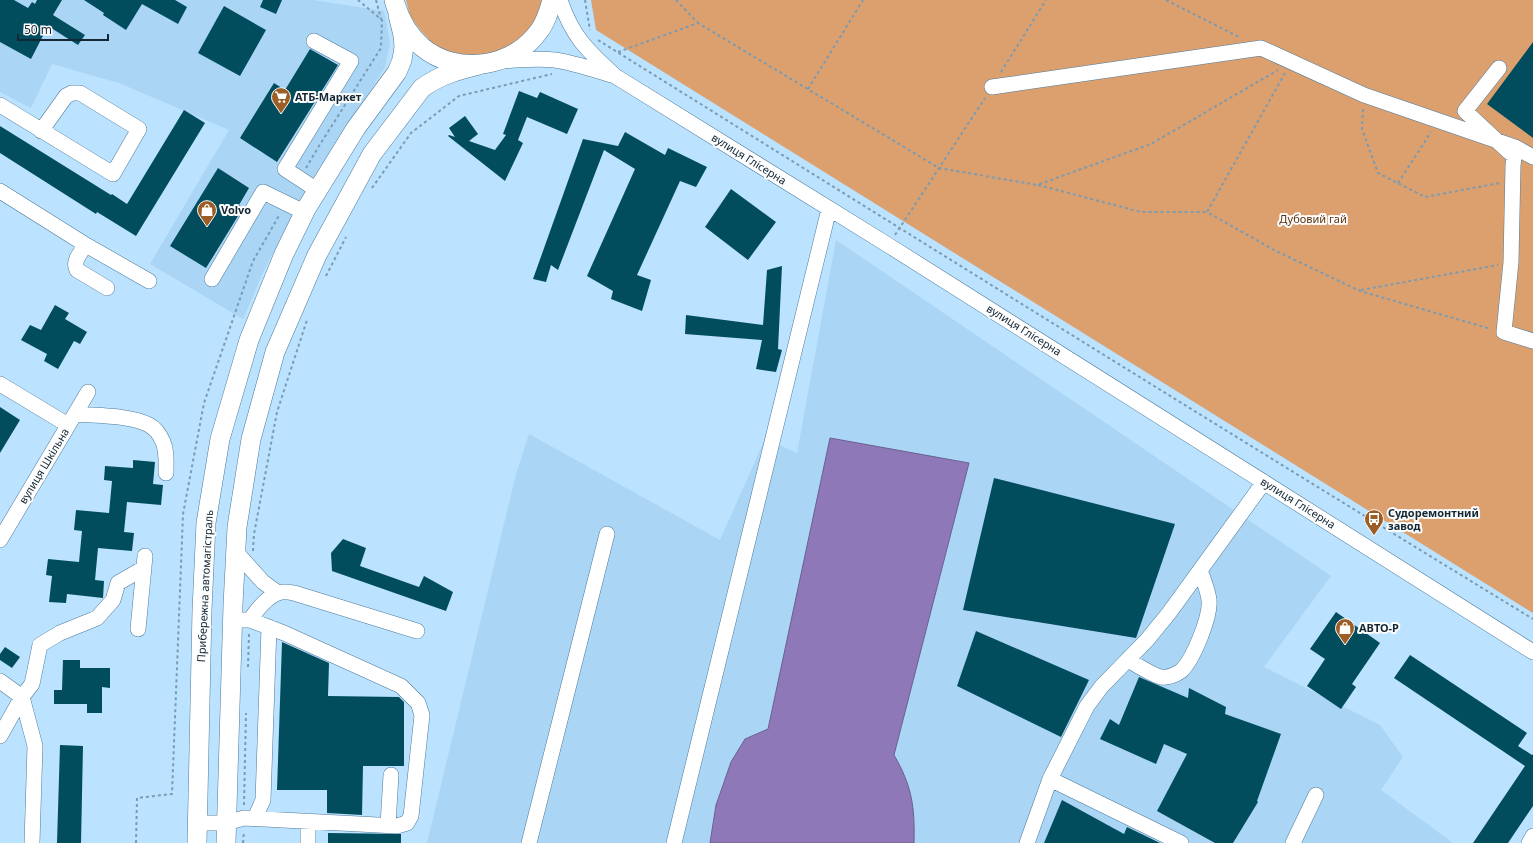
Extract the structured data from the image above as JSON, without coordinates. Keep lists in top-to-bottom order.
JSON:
{
  "streets": {
    "main road": ["Прибережна автомагістраль"],
    "street": ["вулиця Глісерна", "вулиця Шкільна"]
  },
  "parks": ["Дубовий гай"],
  "places": {
    "supermarket": ["АТБ-Маркет"],
    "shop": ["Volvo", "АВТО-Р"],
    "bus stop": ["Судоремонтний завод"]
  },
  "scale_bar": "50 m"
}
